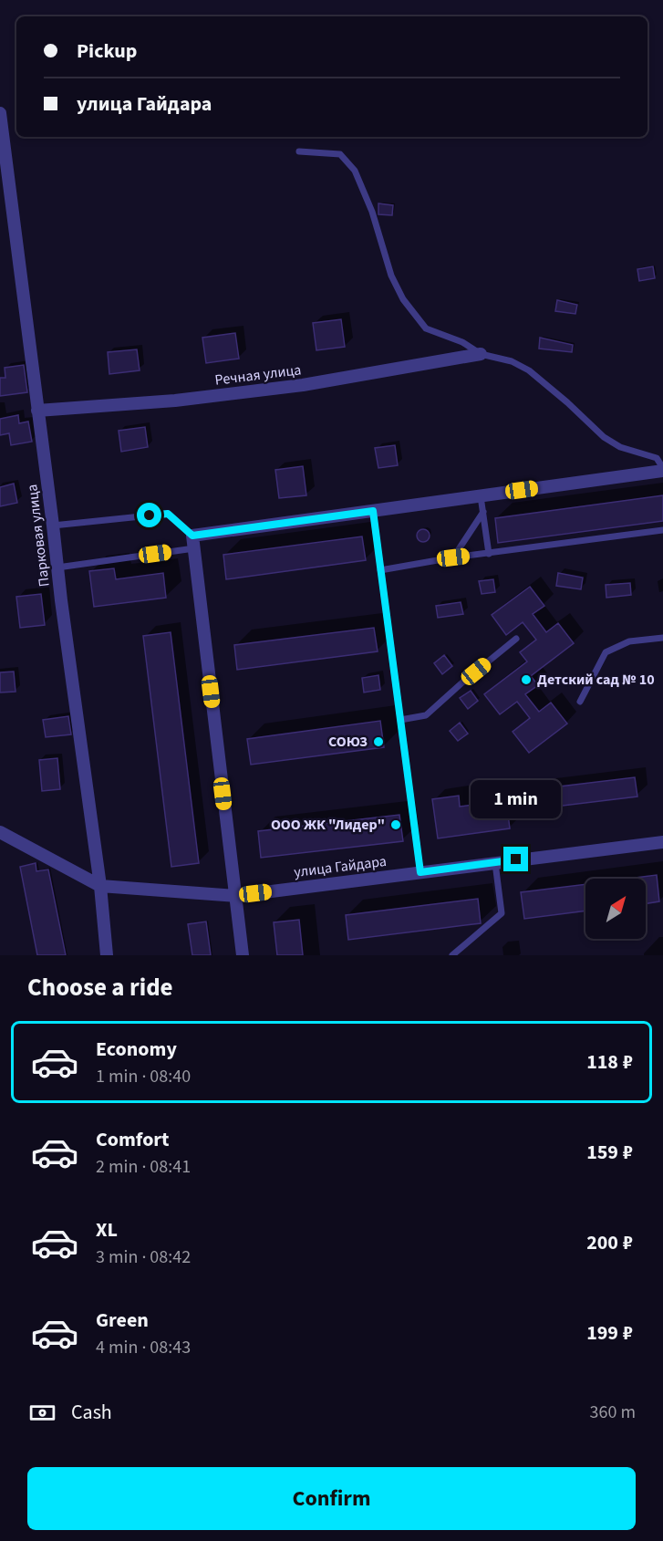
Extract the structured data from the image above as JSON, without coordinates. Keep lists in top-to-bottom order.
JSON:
{
  "streets": {
    "street": ["Речная улица", "Парковая улица", "улица Гайдара"]
  },
  "crossings": [
    ["Речная улица", "Парковая улица"],
    ["Парковая улица", "улица Гайдара"]
  ],
  "places": ["Детский сад № 10", "СОЮЗ", "ООО ЖК \"Лидер\""],
  "north": "top right",
  "page": {
    "banner": ["Pickup", "улица Гайдара"],
    "bubble": "1 min",
    "heading": "Choose a ride",
    "list": [
      {
        "name": "Economy",
        "note": "1 min · 08:40",
        "value": "118 ₽"
      },
      {
        "name": "Comfort",
        "note": "2 min · 08:41",
        "value": "159 ₽"
      },
      {
        "name": "XL",
        "note": "3 min · 08:42",
        "value": "200 ₽"
      },
      {
        "name": "Green",
        "note": "4 min · 08:43",
        "value": "199 ₽"
      }
    ],
    "pay": ["Cash", "360 m"],
    "buttons": "Confirm"
  }
}
